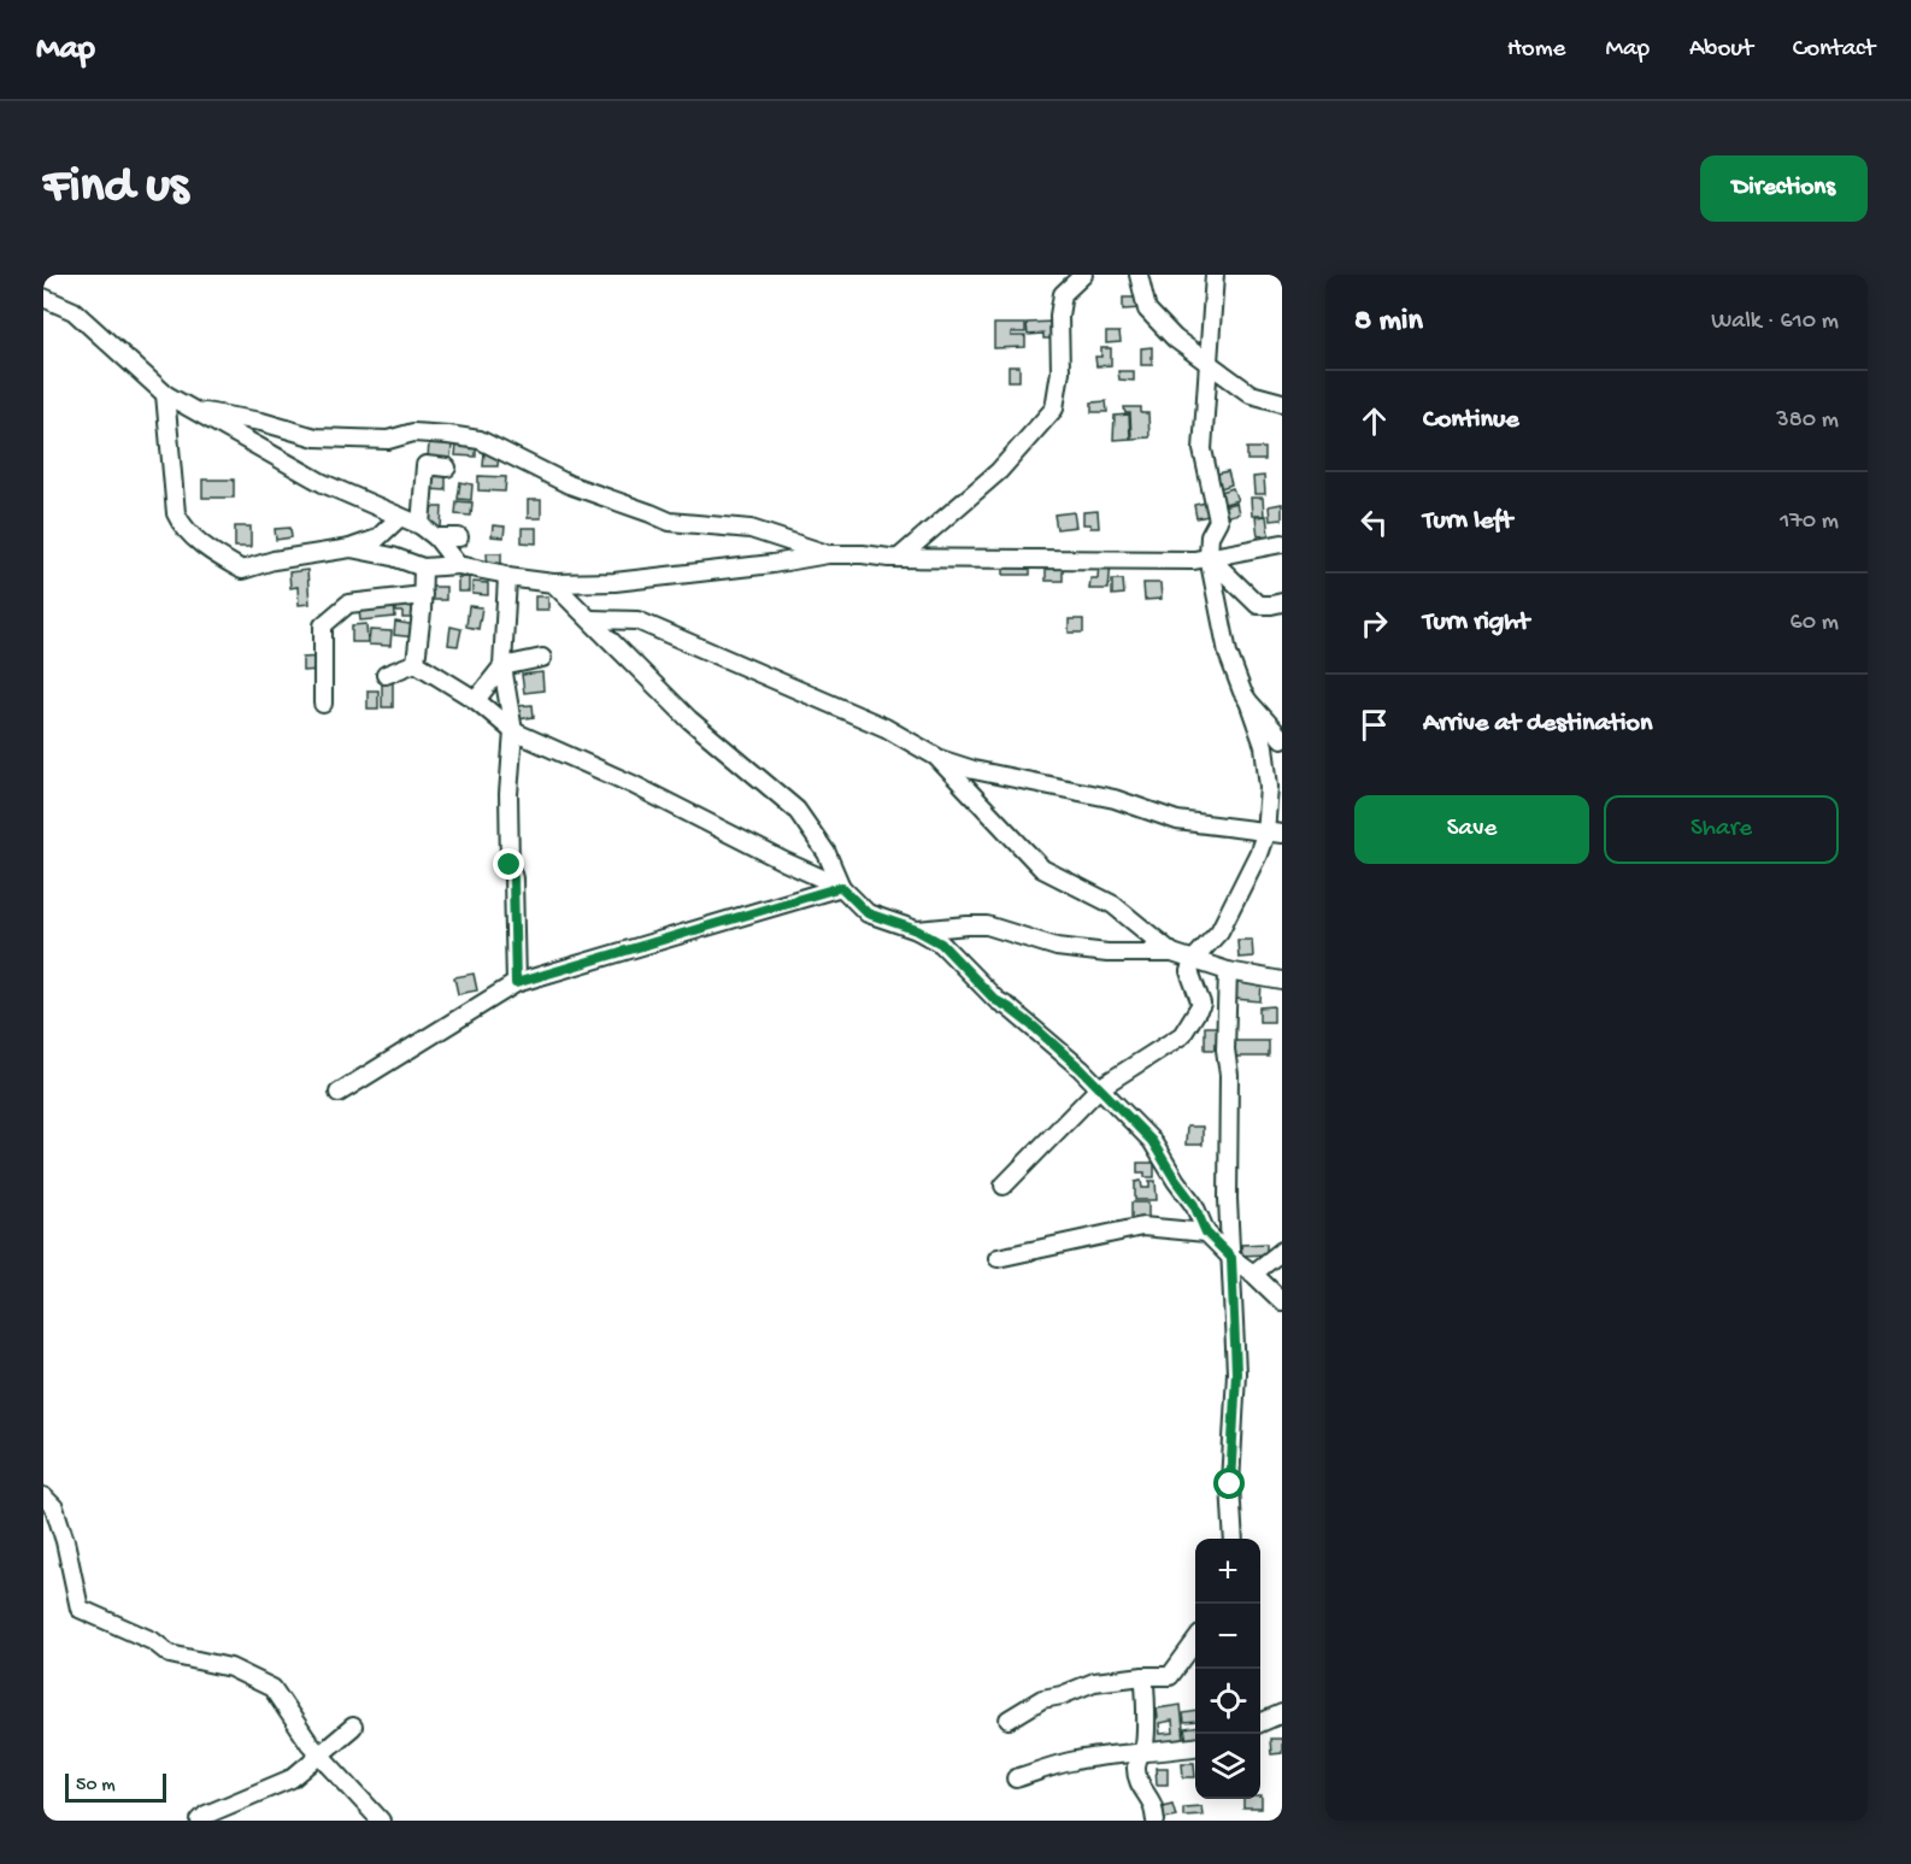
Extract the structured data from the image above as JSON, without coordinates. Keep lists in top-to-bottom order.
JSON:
{
  "scale_bar": "50 m",
  "page": {
    "header": "Map",
    "nav": [
      "Home",
      "Map",
      "About",
      "Contact"
    ],
    "buttons": [
      "Directions",
      ["Save", "Share"]
    ],
    "title": "Find us",
    "heading": ["8 min", "Walk · 610 m"],
    "list": [
      ["Continue", "380 m"],
      ["Turn left", "170 m"],
      ["Turn right", "60 m"],
      "Arrive at destination"
    ],
    "map_buttons": ["+", "−"],
    "scale": "50 m"
  }
}
